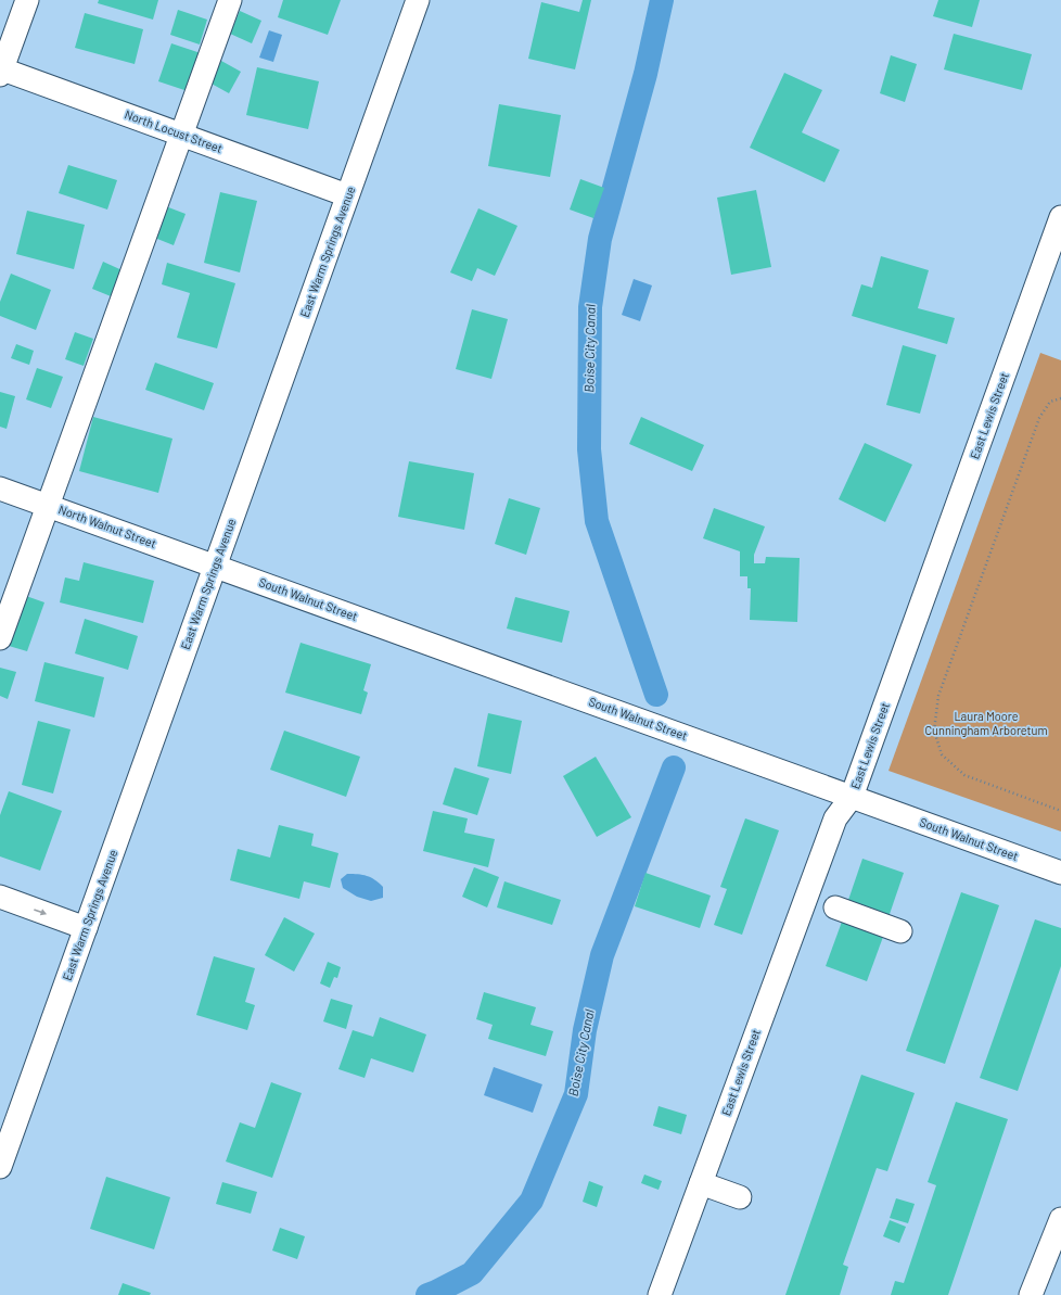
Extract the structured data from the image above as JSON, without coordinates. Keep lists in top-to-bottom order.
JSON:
{
  "streets": {
    "street": [
      "North Locust Street",
      "East Warm Springs Avenue",
      "East Lewis Street",
      "North Walnut Street",
      "South Walnut Street"
    ]
  },
  "crossings": [
    ["North Locust Street", "East Warm Springs Avenue"],
    ["East Warm Springs Avenue", "North Walnut Street"],
    ["East Warm Springs Avenue", "South Walnut Street"],
    ["East Lewis Street", "South Walnut Street"],
    ["North Walnut Street", "South Walnut Street"]
  ],
  "water": ["Boise City Canal"],
  "parks": ["Laura Moore Cunningham Arboretum"]
}
